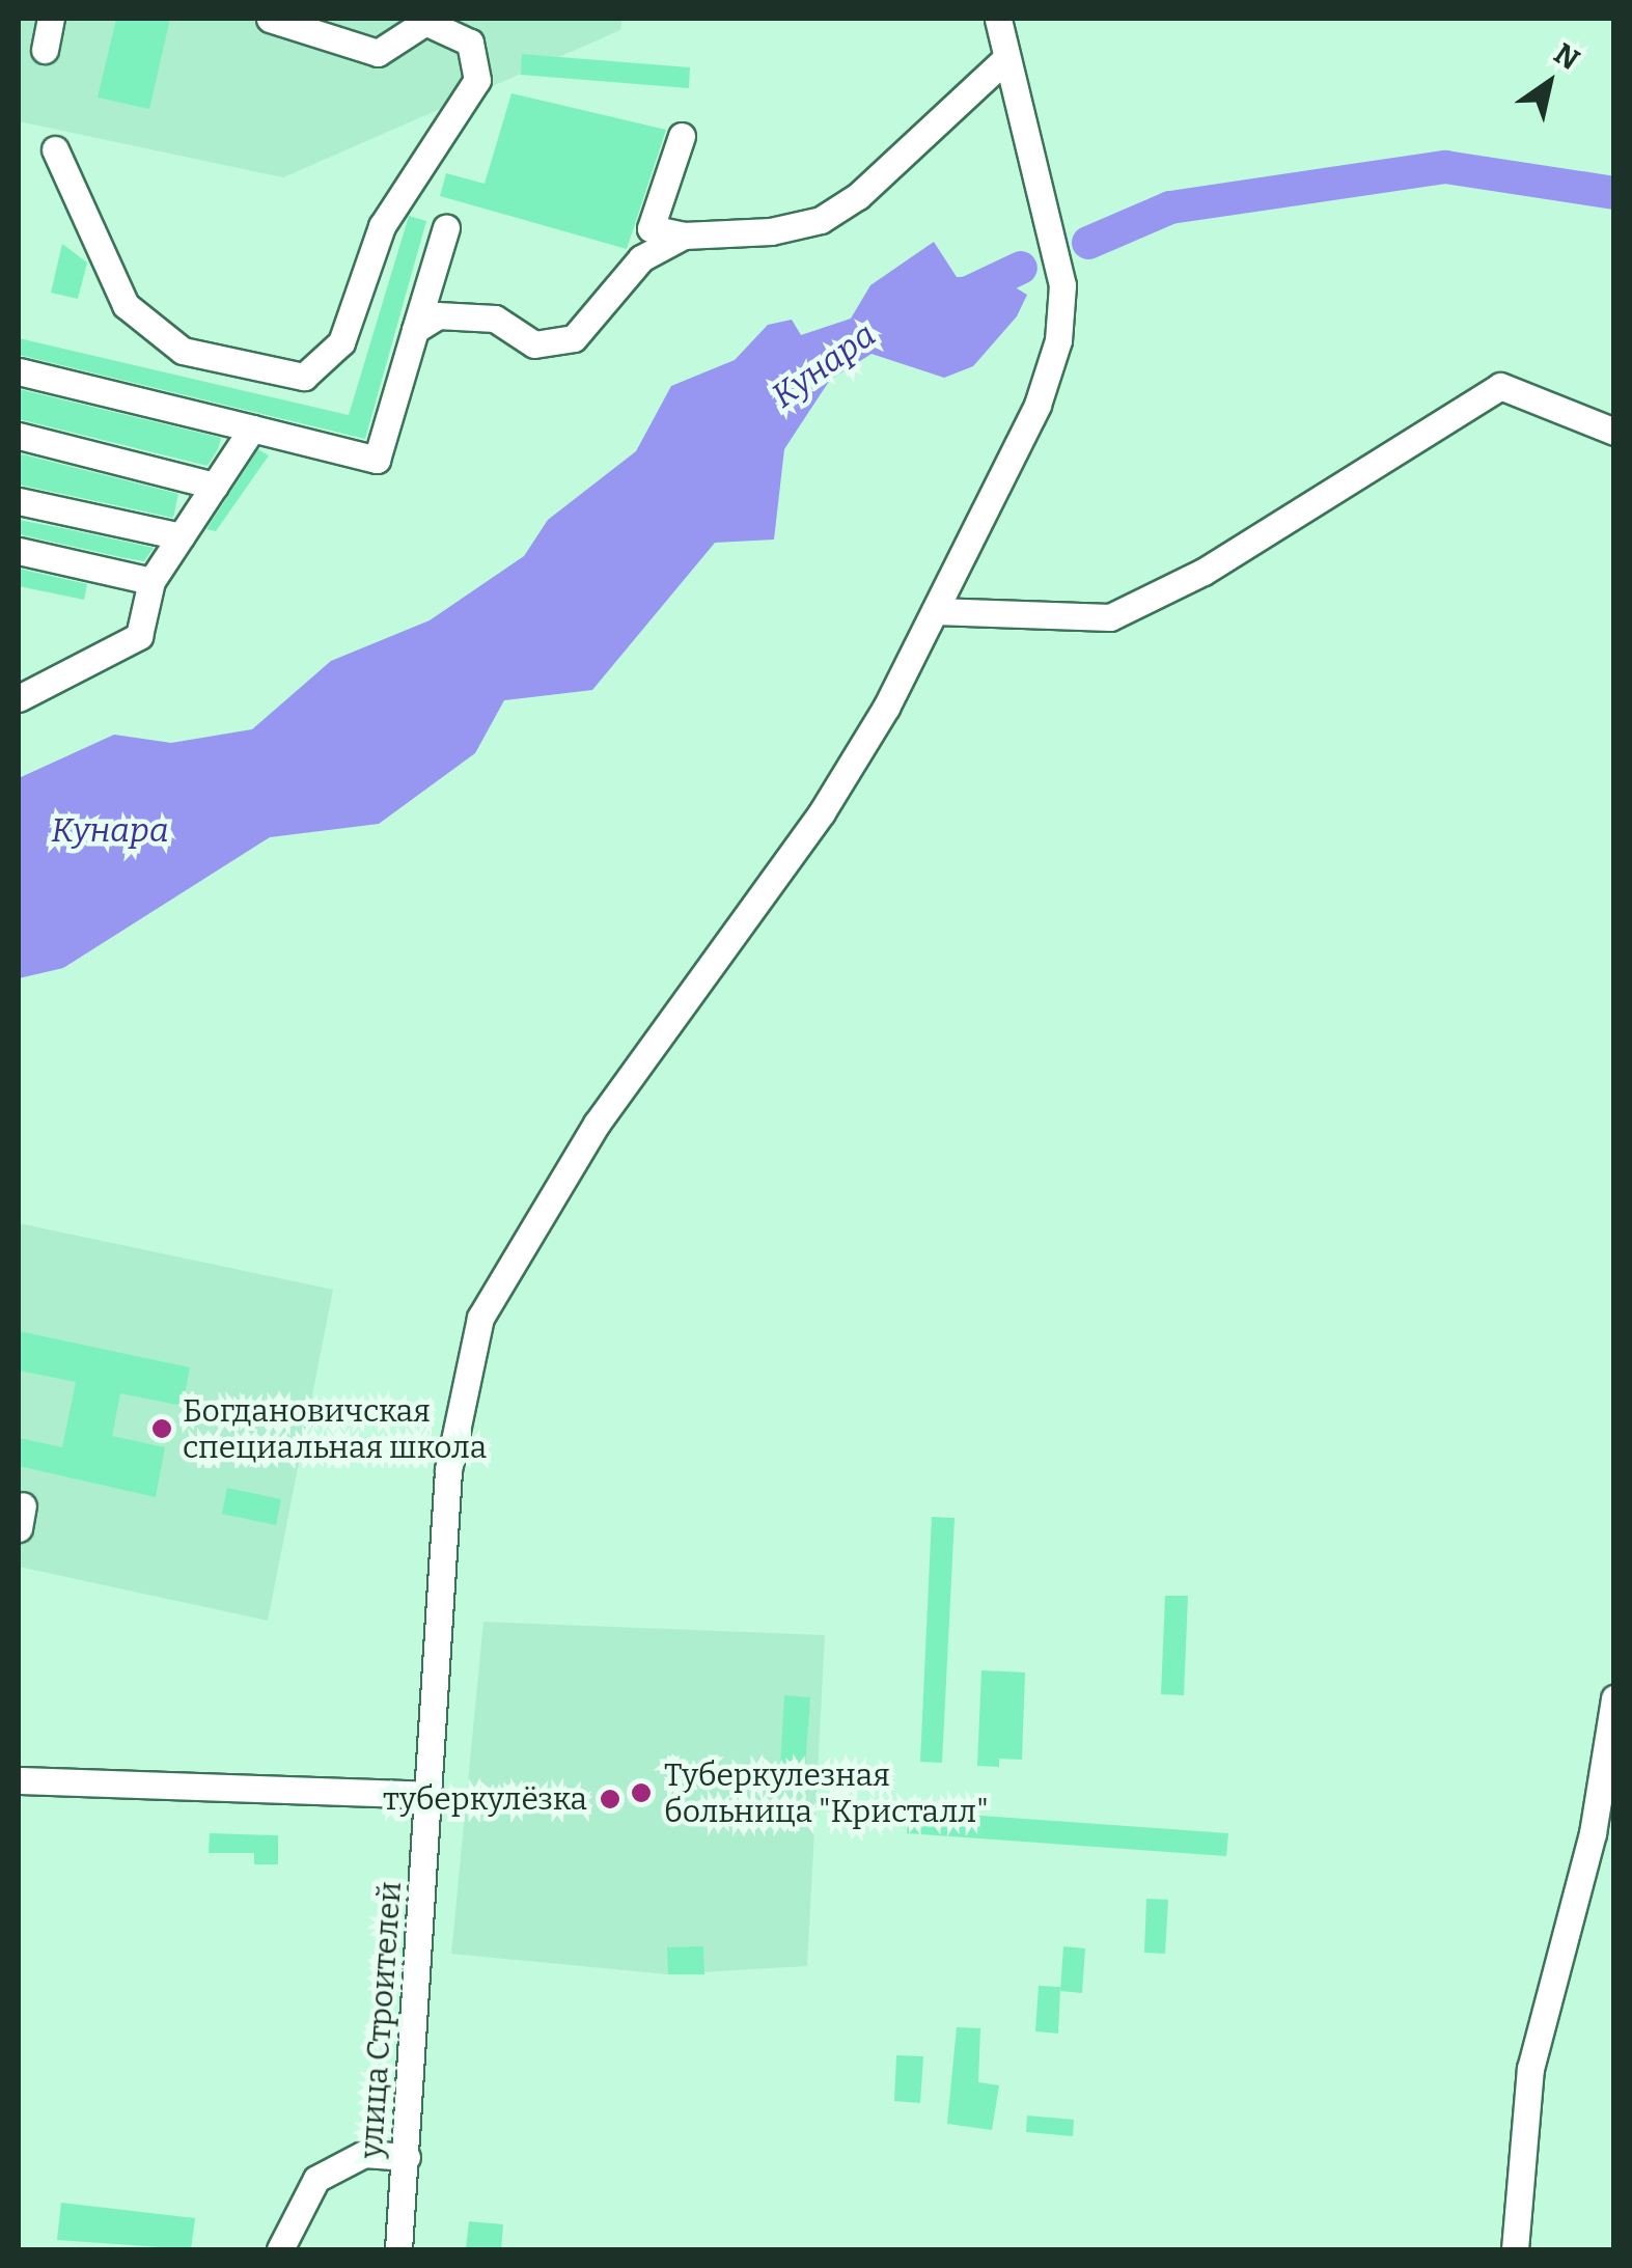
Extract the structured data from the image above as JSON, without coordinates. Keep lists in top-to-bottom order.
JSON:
{
  "streets": {
    "street": ["улица Строителей"]
  },
  "water": ["Кунара"],
  "places": ["Богдановичская специальная школа", "Туберкулезная больница \"Кристалл\"", "туберкулёзка"],
  "north": "top right"
}
